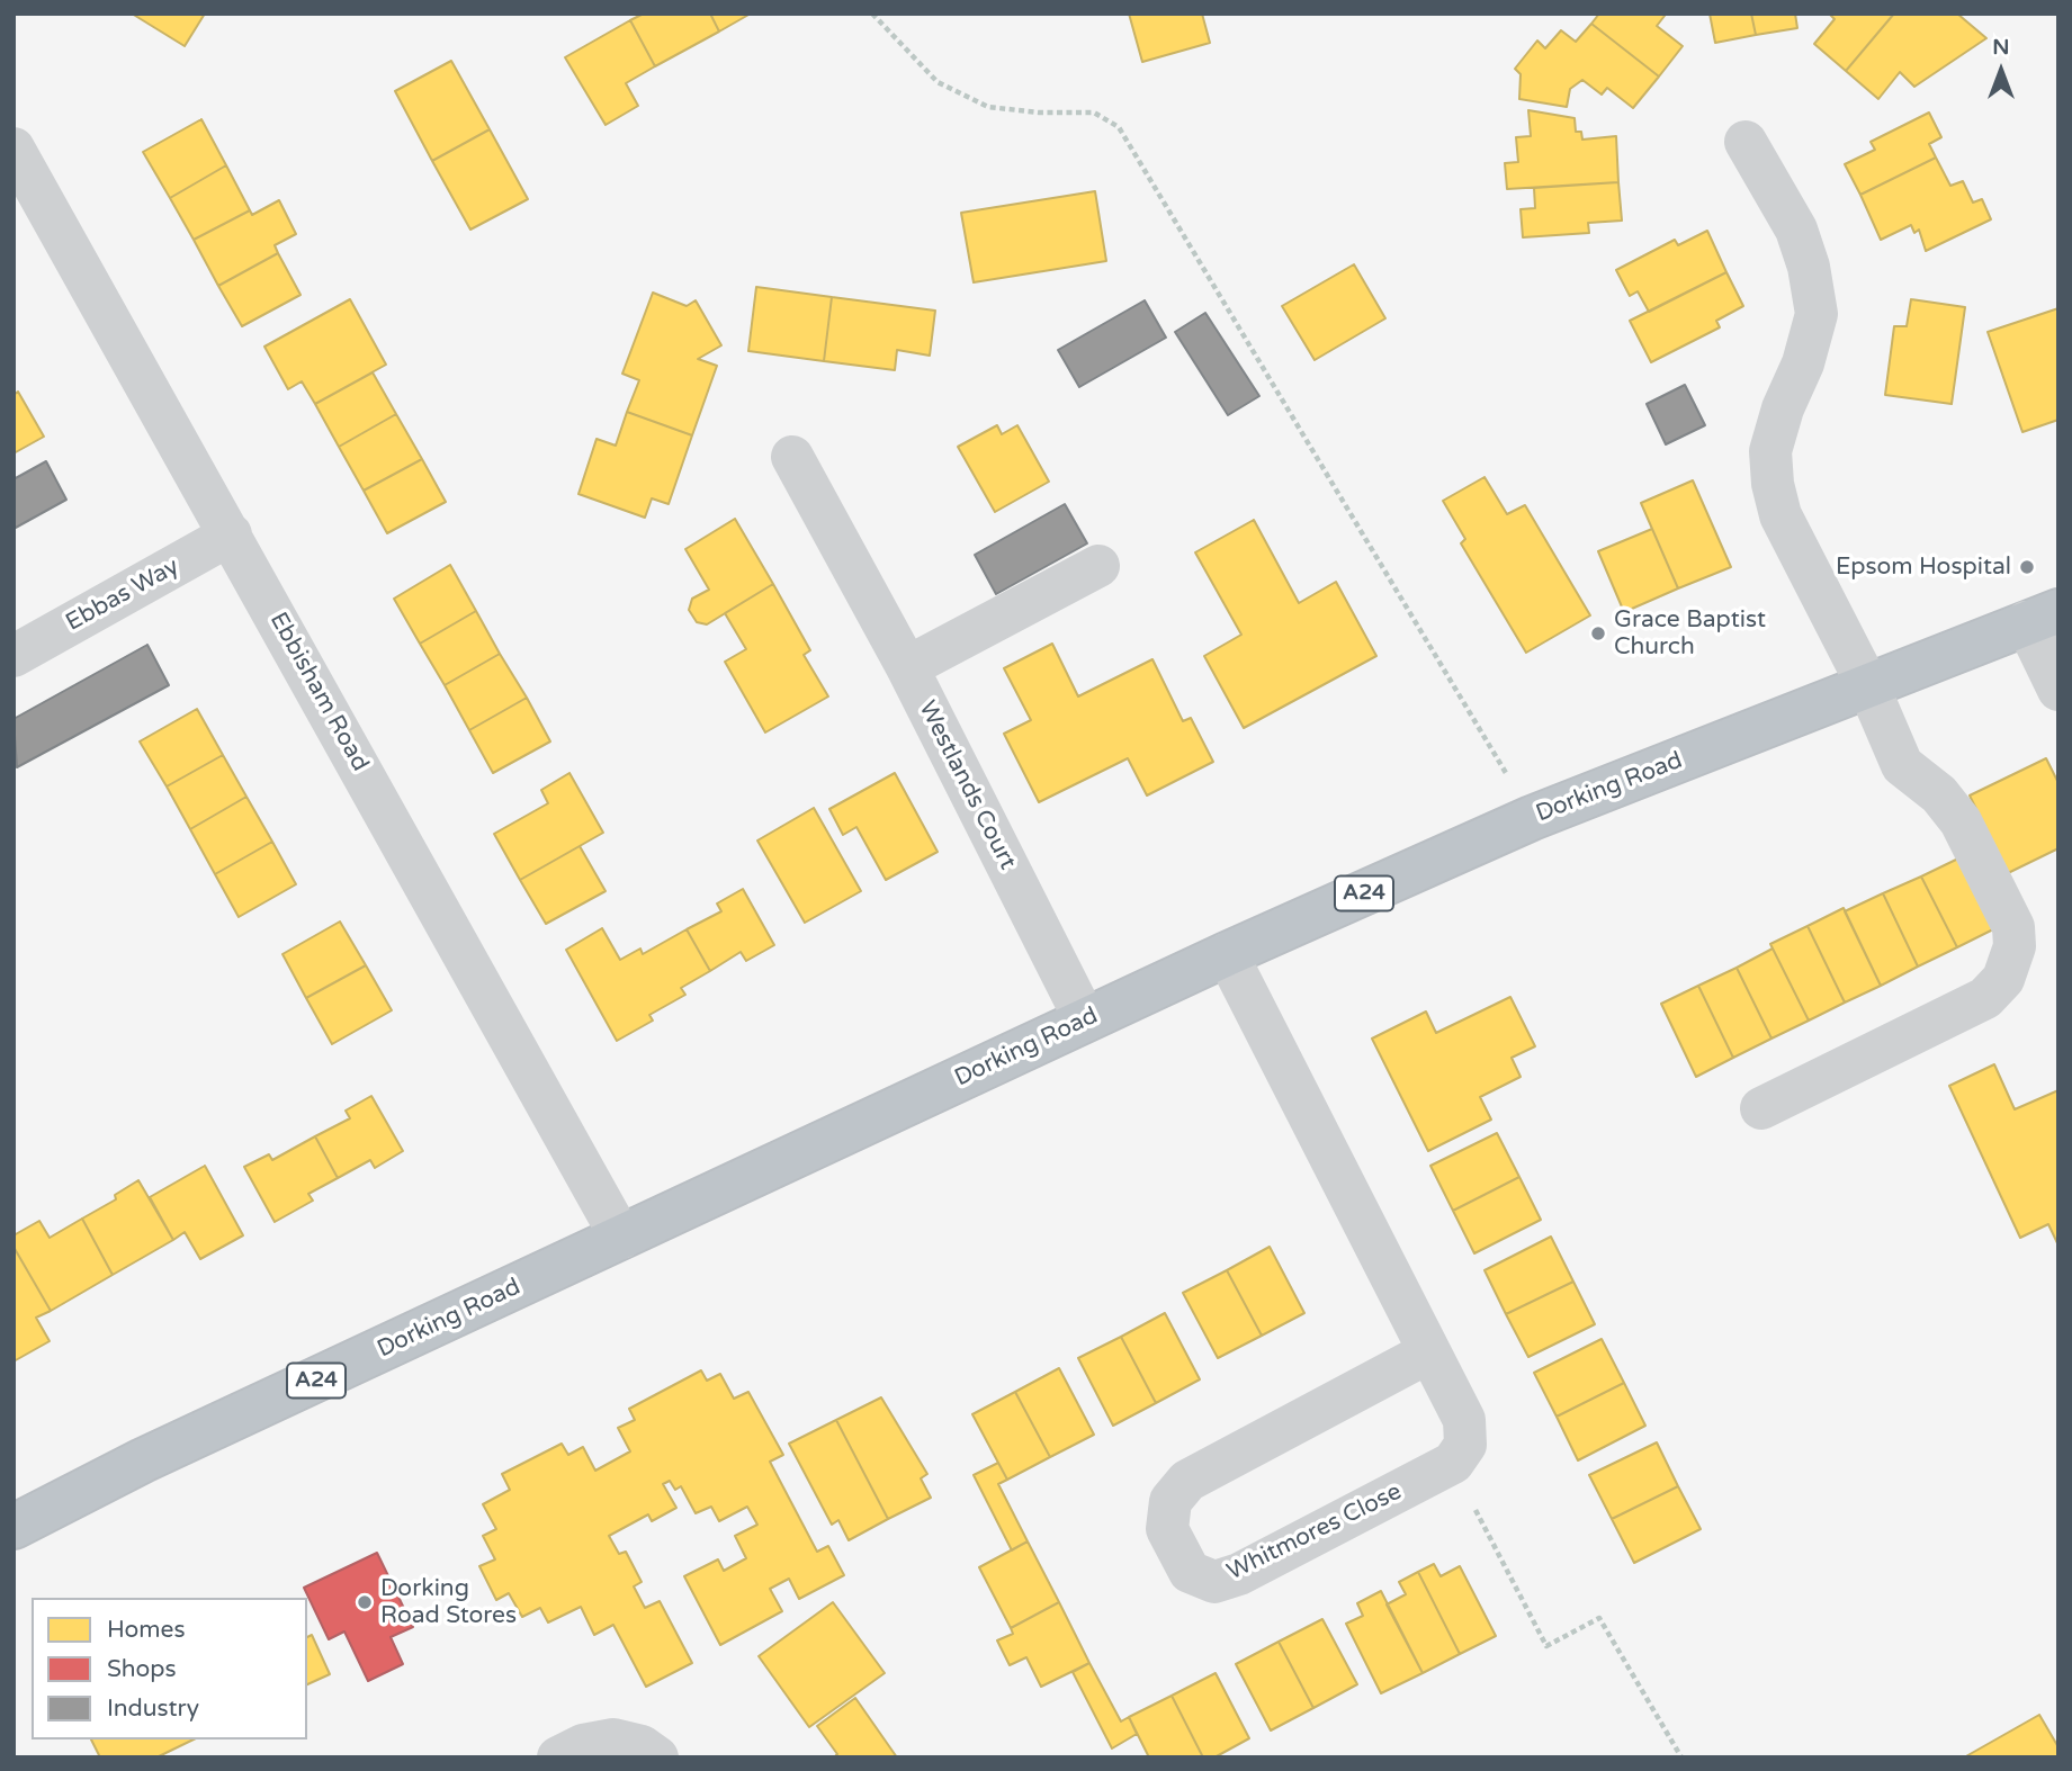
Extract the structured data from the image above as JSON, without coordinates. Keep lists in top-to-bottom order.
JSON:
{
  "streets": {
    "highway": ["Dorking Road", "A24"],
    "street": [
      "Ebbas Way",
      "Ebbisham Road",
      "Westlands Court",
      "Whitmores Close"
    ]
  },
  "crossings": [
    ["Ebbas Way", "Ebbisham Road"],
    ["Ebbisham Road", "Dorking Road"],
    ["Westlands Court", "Dorking Road"]
  ],
  "places": ["Epsom Hospital", "Grace Baptist Church", "Dorking Road Stores"],
  "legend": ["Homes", "Shops", "Industry"],
  "north": "top"
}
